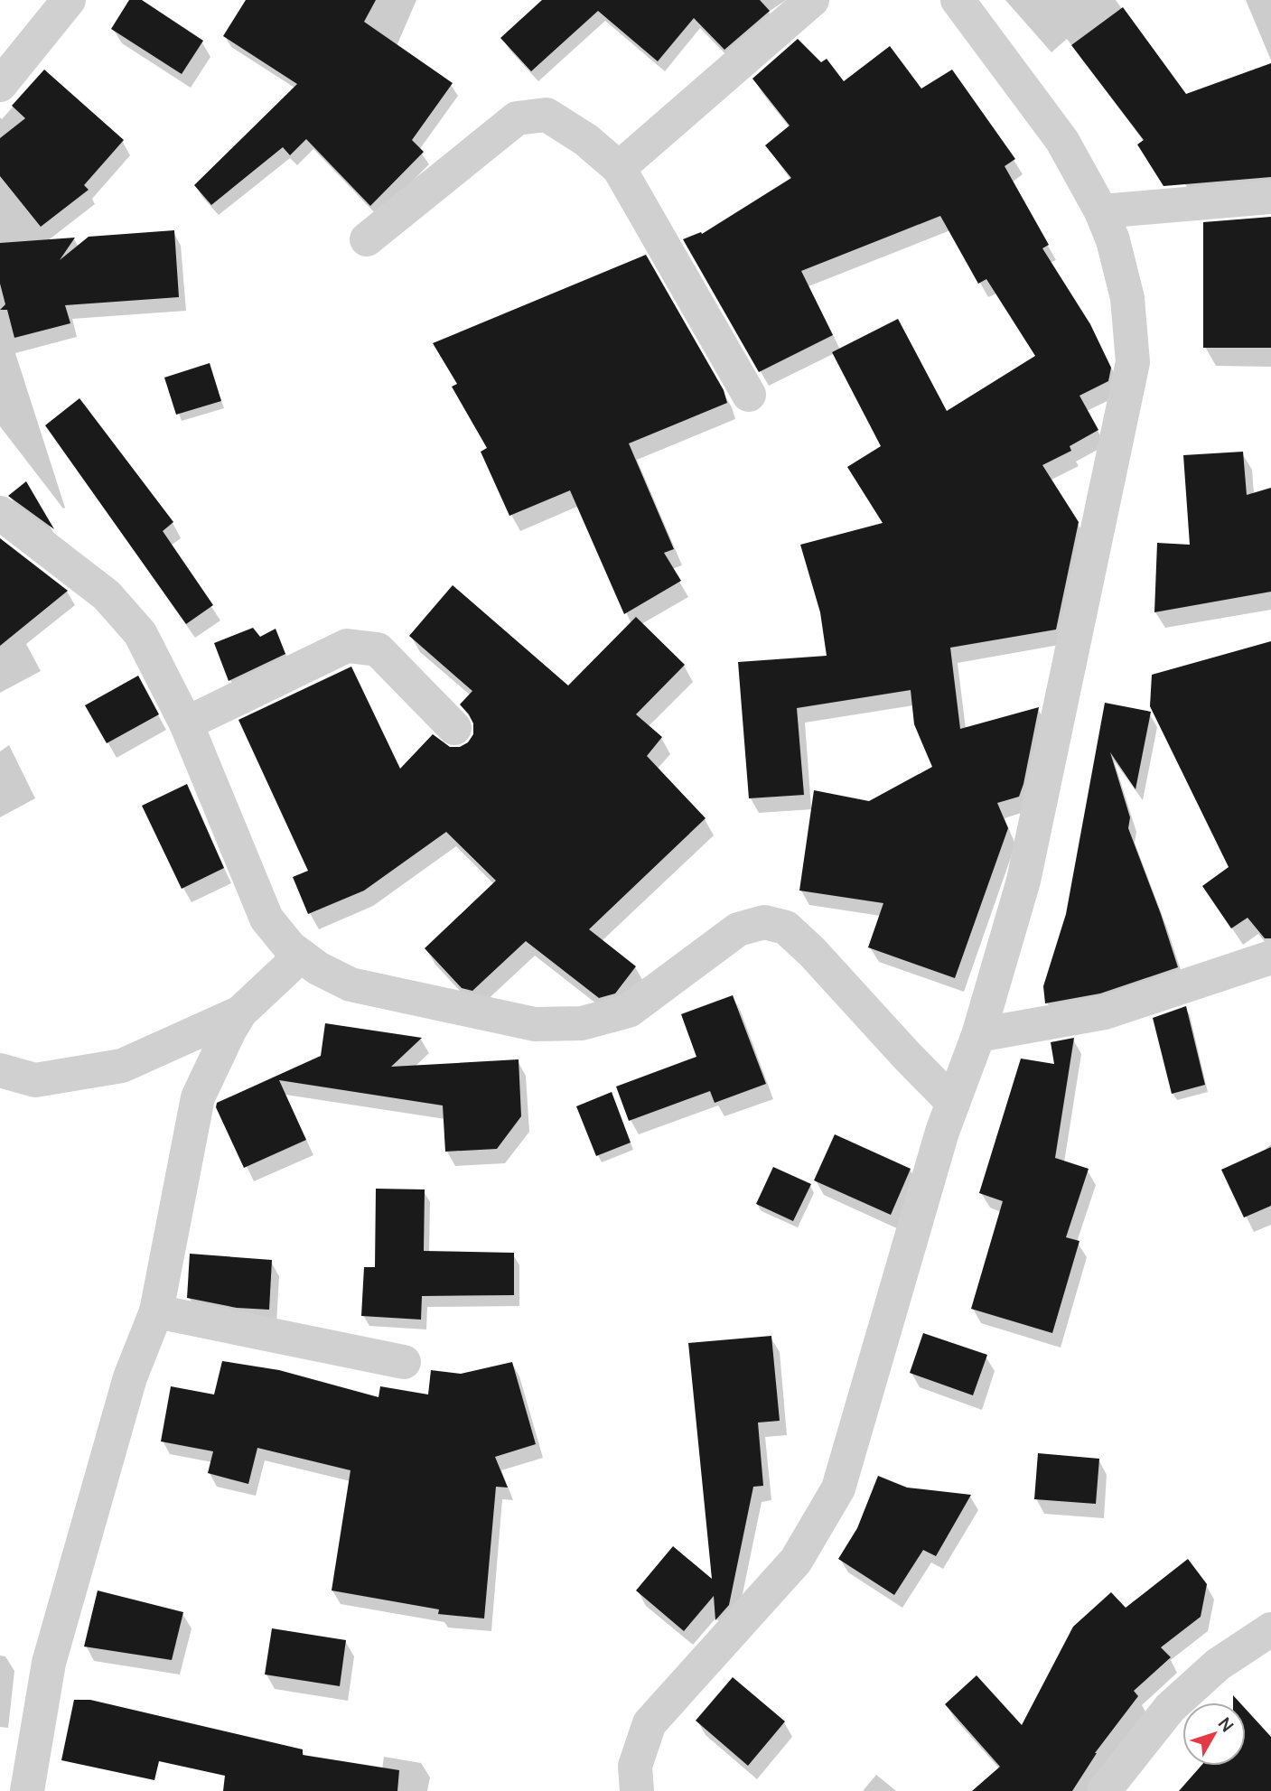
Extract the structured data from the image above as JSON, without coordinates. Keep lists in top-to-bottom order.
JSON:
{
  "north": "top right"
}
